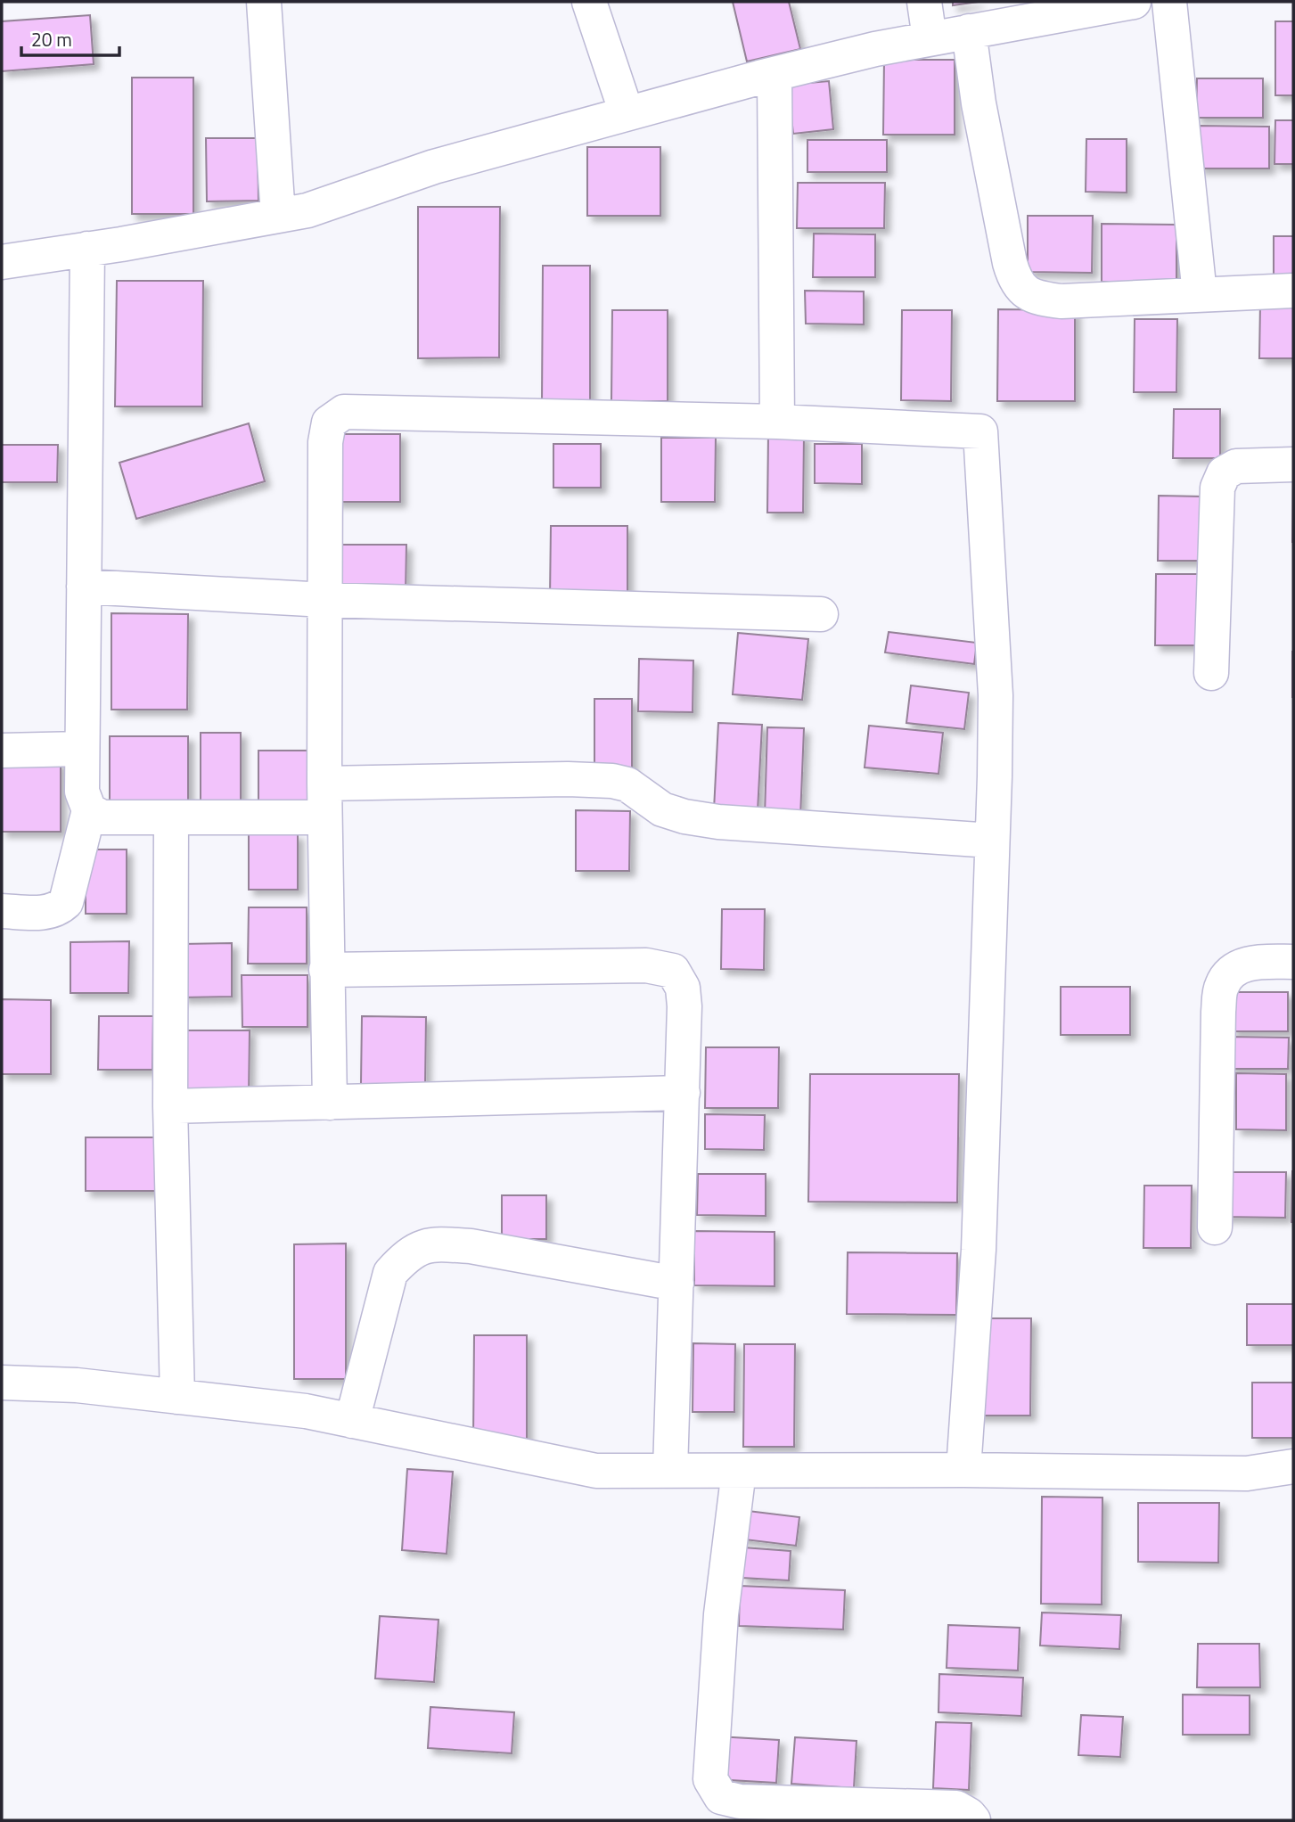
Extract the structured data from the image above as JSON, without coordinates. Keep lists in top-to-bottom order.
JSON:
{
  "scale_bar": "20 m"
}
